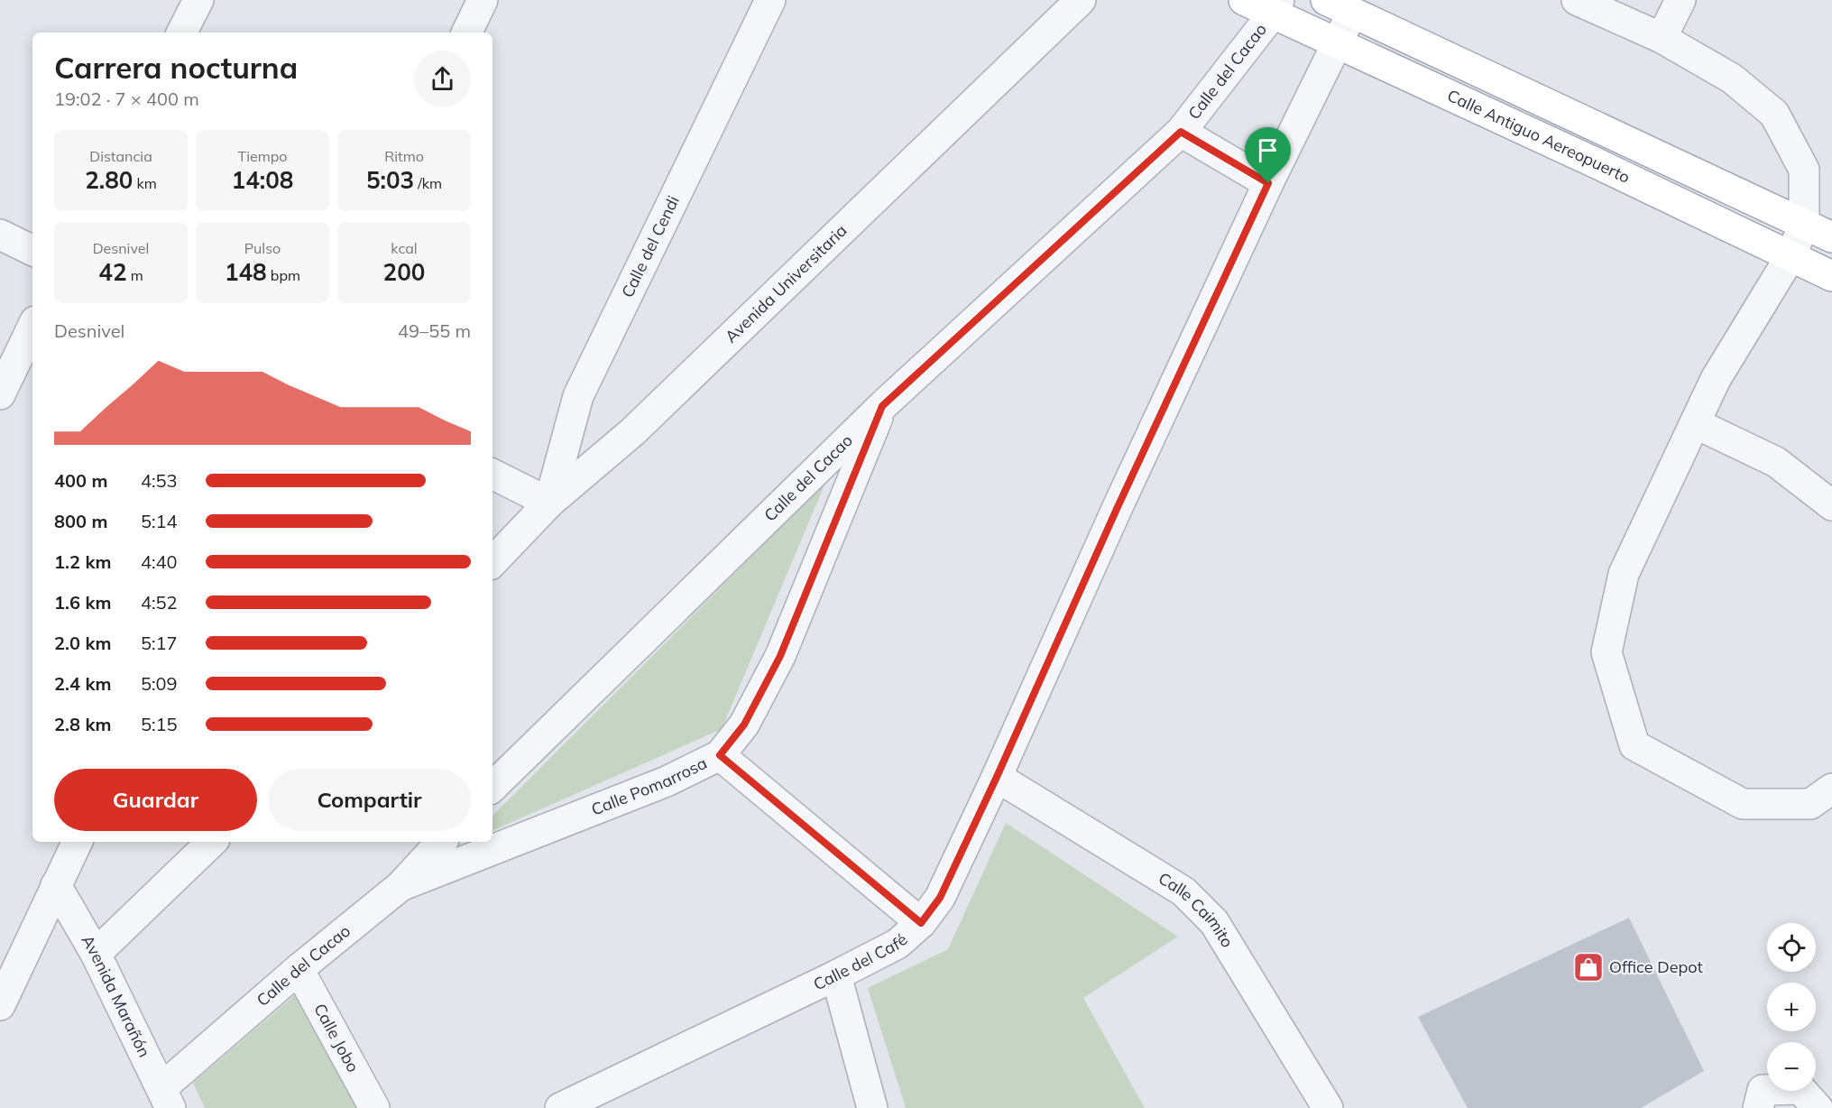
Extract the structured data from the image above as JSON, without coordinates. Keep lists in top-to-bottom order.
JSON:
{
  "streets": {
    "main road": ["Calle Antiguo Aereopuerto"],
    "street": [
      "Calle del Cacao",
      "Calle del Cendi",
      "Avenida Universitaria",
      "Calle Pomarrosa",
      "Calle Caimito",
      "Calle del Café",
      "Avenida Marañón",
      "Calle Jobo"
    ]
  },
  "crossings": [
    ["Calle del Cacao", "Calle Antiguo Aereopuerto"],
    ["Calle del Cacao", "Calle Pomarrosa"],
    ["Calle del Cacao", "Avenida Marañón"],
    ["Calle del Cacao", "Calle Jobo"],
    ["Calle Antiguo Aereopuerto", "Calle del Café"],
    ["Calle del Cendi", "Avenida Universitaria"],
    ["Calle Caimito", "Calle del Café"]
  ],
  "places": {
    "shop": ["Office Depot"]
  },
  "page": {
    "heading": ["Carrera nocturna", "19:02 · 7 × 400 m"],
    "stats": [
      ["Distancia", "2.80 km"],
      ["Tiempo", "14:08"],
      ["Ritmo", "5:03 /km"],
      ["Desnivel", "42 m"],
      ["Pulso", "148 bpm"],
      ["kcal", "200"]
    ],
    "chart": ["Desnivel", "49–55 m"],
    "list": [
      {
        "name": "400 m",
        "note": "4:53"
      },
      {
        "name": "800 m",
        "note": "5:14"
      },
      {
        "name": "1.2 km",
        "note": "4:40"
      },
      {
        "name": "1.6 km",
        "note": "4:52"
      },
      {
        "name": "2.0 km",
        "note": "5:17"
      },
      {
        "name": "2.4 km",
        "note": "5:09"
      },
      {
        "name": "2.8 km",
        "note": "5:15"
      }
    ],
    "buttons": ["Guardar", "Compartir"],
    "map_buttons": ["+", "−"]
  }
}
